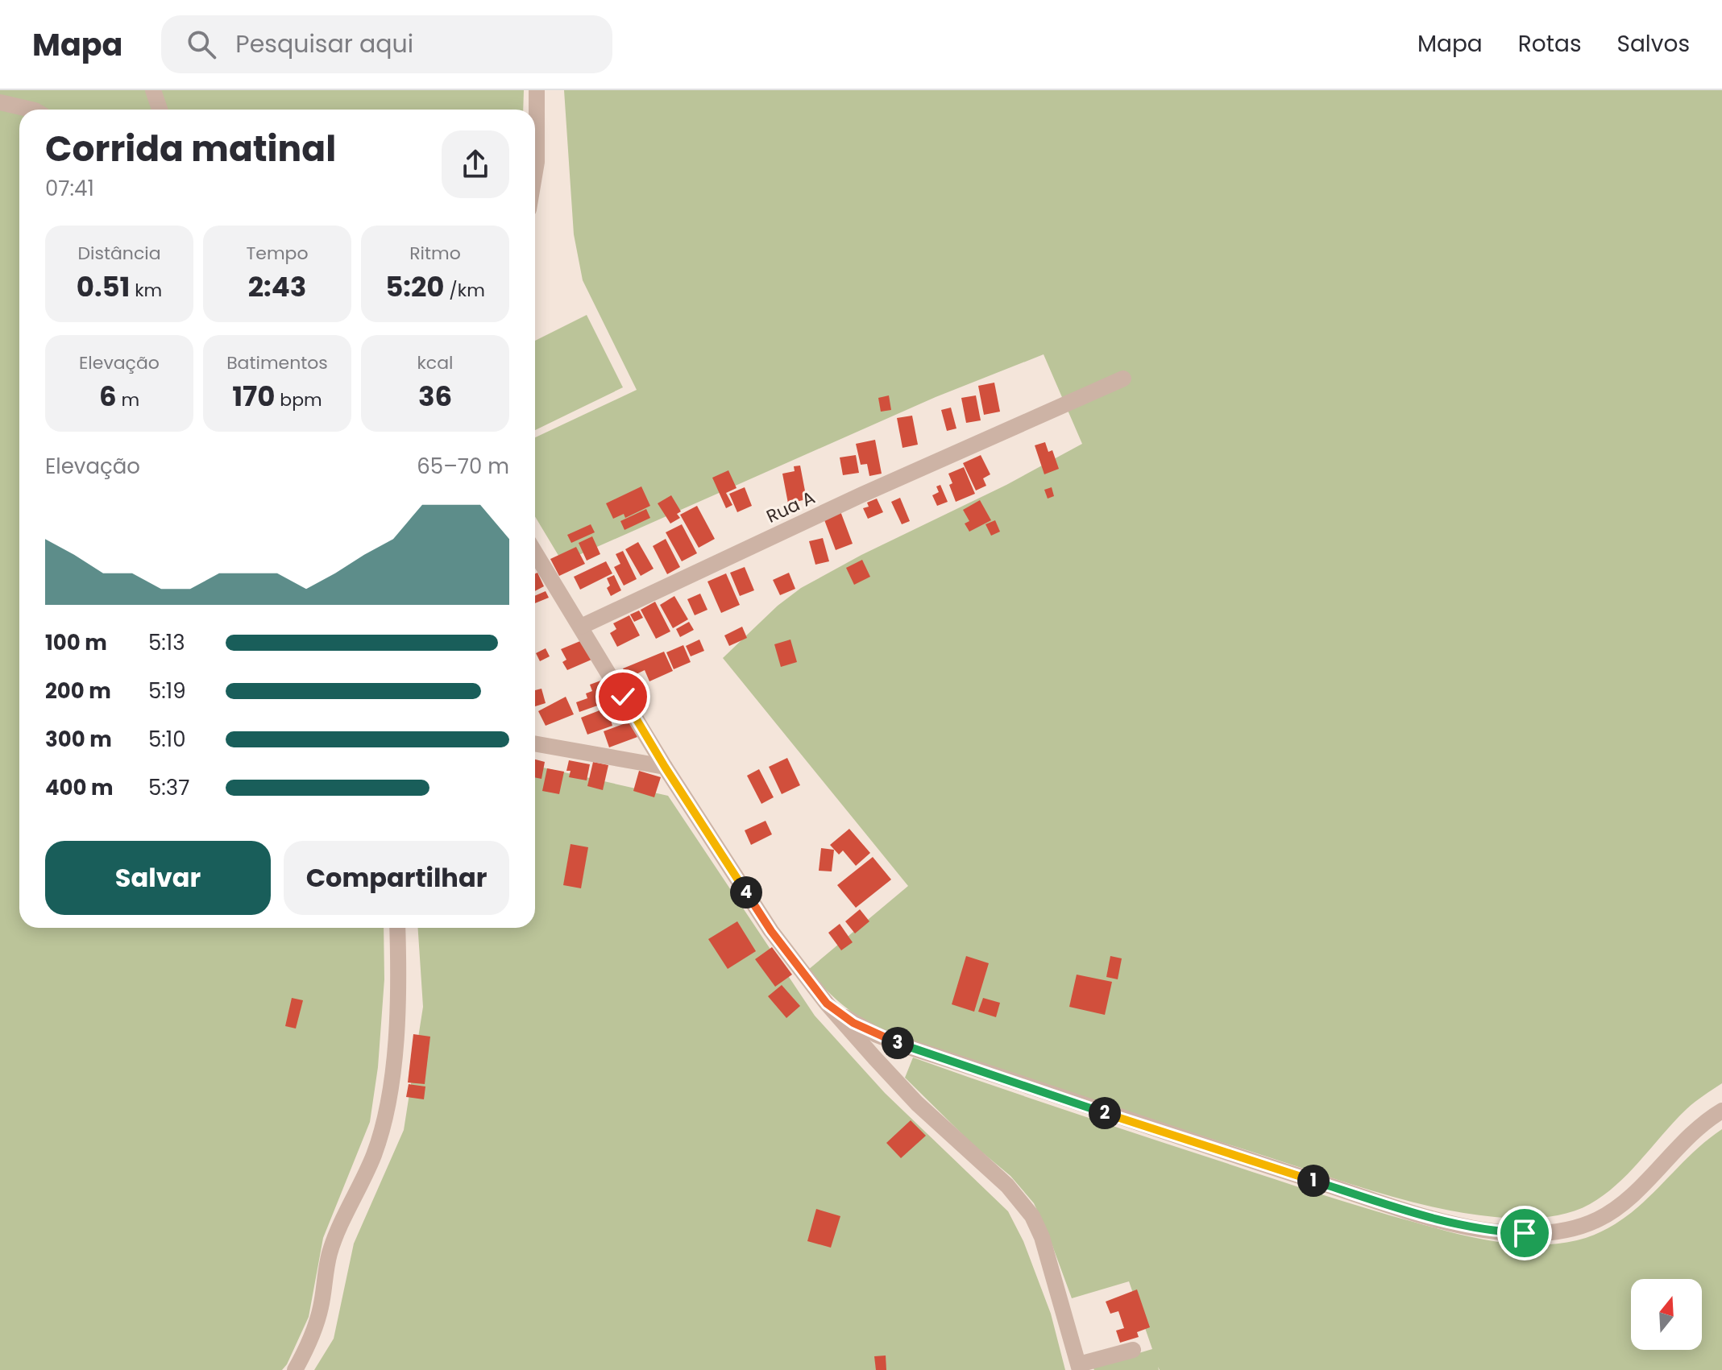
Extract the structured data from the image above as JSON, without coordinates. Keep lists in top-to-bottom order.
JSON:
{
  "streets": {
    "street": ["Rua A"]
  },
  "north": "top",
  "page": {
    "header": "Mapa",
    "search": "Pesquisar aqui",
    "nav": ["Mapa", "Rotas", "Salvos"],
    "heading": ["Corrida matinal", "07:41"],
    "stats": [
      ["Distância", "0.51 km"],
      ["Tempo", "2:43"],
      ["Ritmo", "5:20 /km"],
      ["Elevação", "6 m"],
      ["Batimentos", "170 bpm"],
      ["kcal", "36"]
    ],
    "chart": ["Elevação", "65–70 m"],
    "list": [
      {
        "name": "100 m",
        "note": "5:13"
      },
      {
        "name": "200 m",
        "note": "5:19"
      },
      {
        "name": "300 m",
        "note": "5:10"
      },
      {
        "name": "400 m",
        "note": "5:37"
      }
    ],
    "buttons": ["Salvar", "Compartilhar"],
    "pins": [
      "4",
      "3",
      "2",
      "1"
    ]
  }
}
